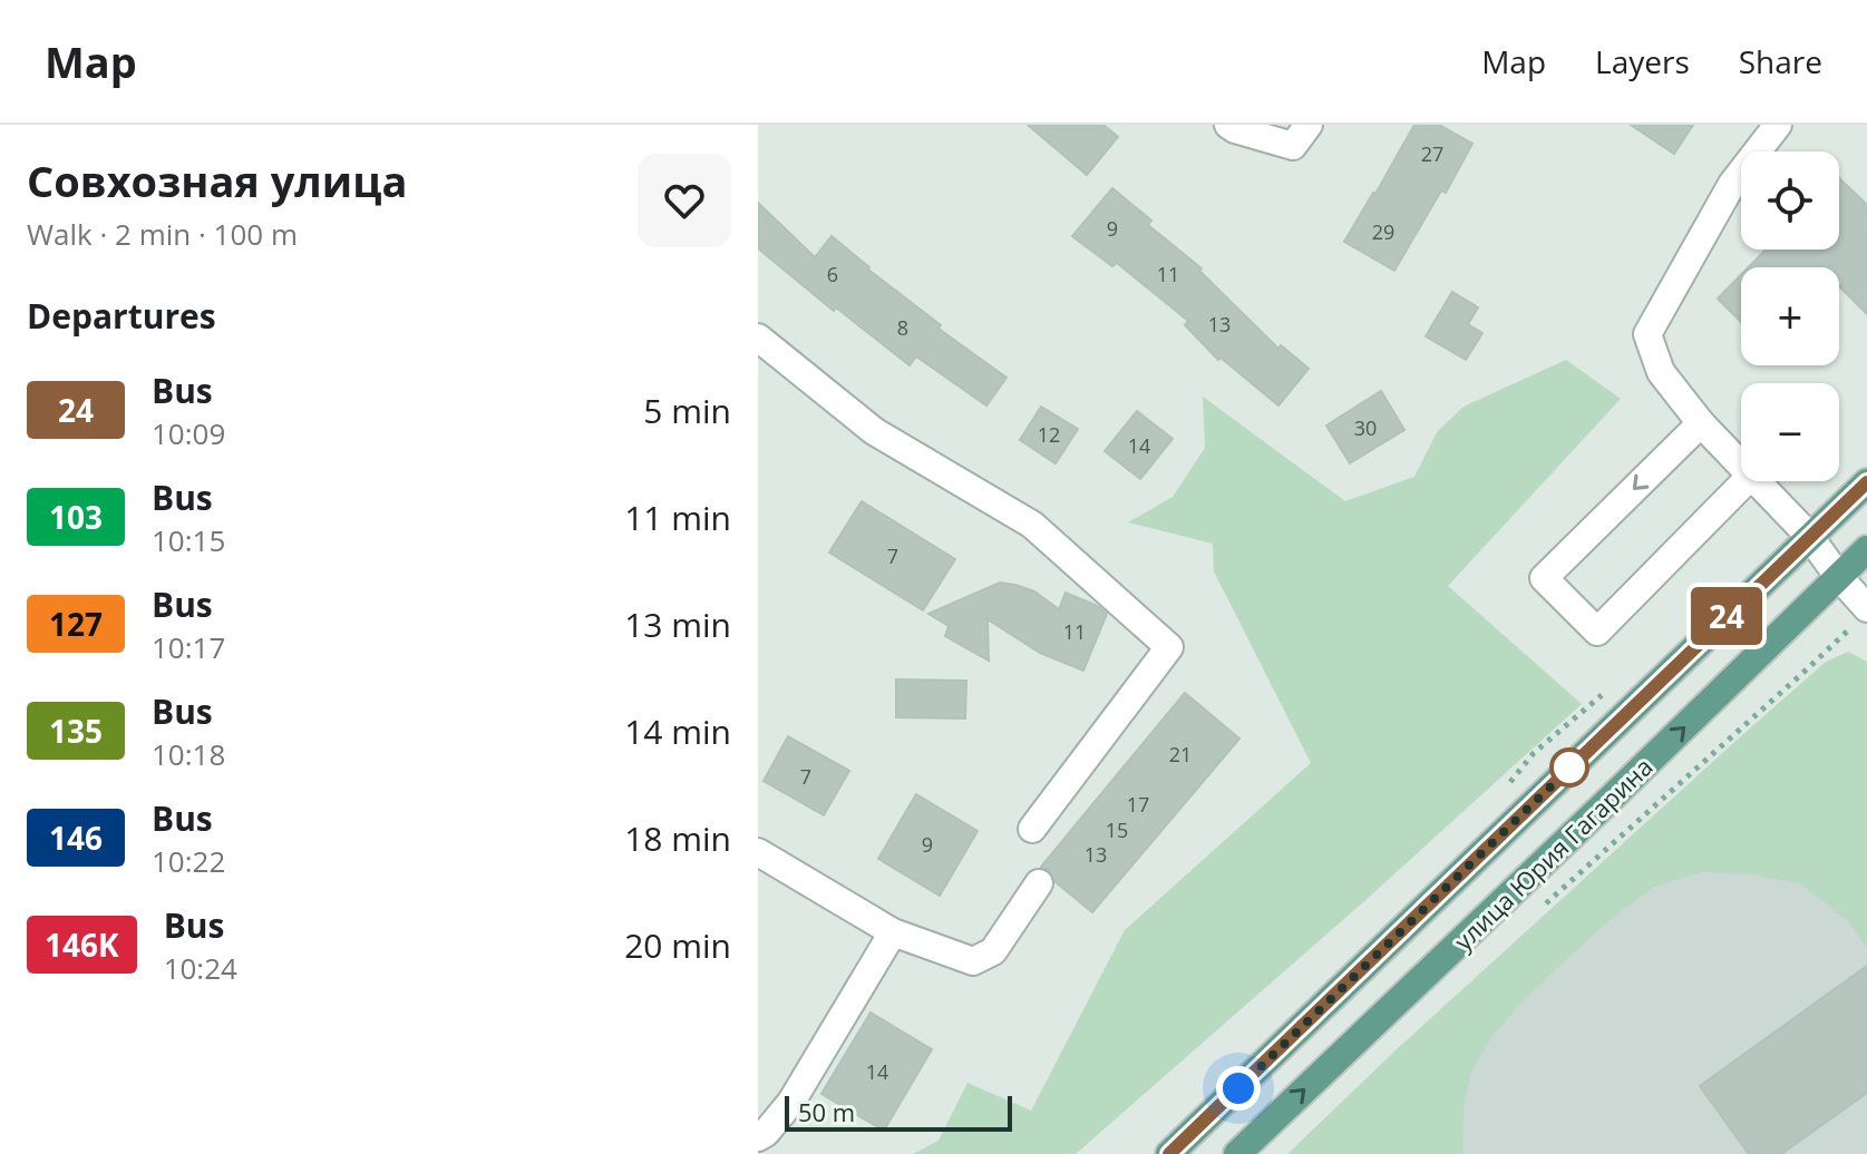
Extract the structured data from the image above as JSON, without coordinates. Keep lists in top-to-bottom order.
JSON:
{
  "streets": {
    "main road": ["улица Юрия Гагарина"]
  },
  "lines": ["bus line 24"],
  "house_numbers": [
    "27",
    "9",
    "29",
    "6",
    "11",
    "13",
    "8",
    "30",
    "12",
    "14",
    "7",
    "11",
    "21",
    "7",
    "17",
    "15",
    "9",
    "13",
    "14"
  ],
  "scale_bar": "50 m",
  "page": {
    "header": "Map",
    "nav": ["Map", "Layers", "Share"],
    "heading": [
      ["Совхозная улица", "Walk · 2 min · 100 m"],
      "Departures"
    ],
    "on_map": "24",
    "map_buttons": ["+", "−"],
    "list": [
      {
        "mark": "24",
        "name": "Bus",
        "note": "10:09",
        "value": "5 min"
      },
      {
        "mark": "103",
        "name": "Bus",
        "note": "10:15",
        "value": "11 min"
      },
      {
        "mark": "127",
        "name": "Bus",
        "note": "10:17",
        "value": "13 min"
      },
      {
        "mark": "135",
        "name": "Bus",
        "note": "10:18",
        "value": "14 min"
      },
      {
        "mark": "146",
        "name": "Bus",
        "note": "10:22",
        "value": "18 min"
      },
      {
        "mark": "146K",
        "name": "Bus",
        "note": "10:24",
        "value": "20 min"
      }
    ],
    "scale": "50 m"
  }
}
